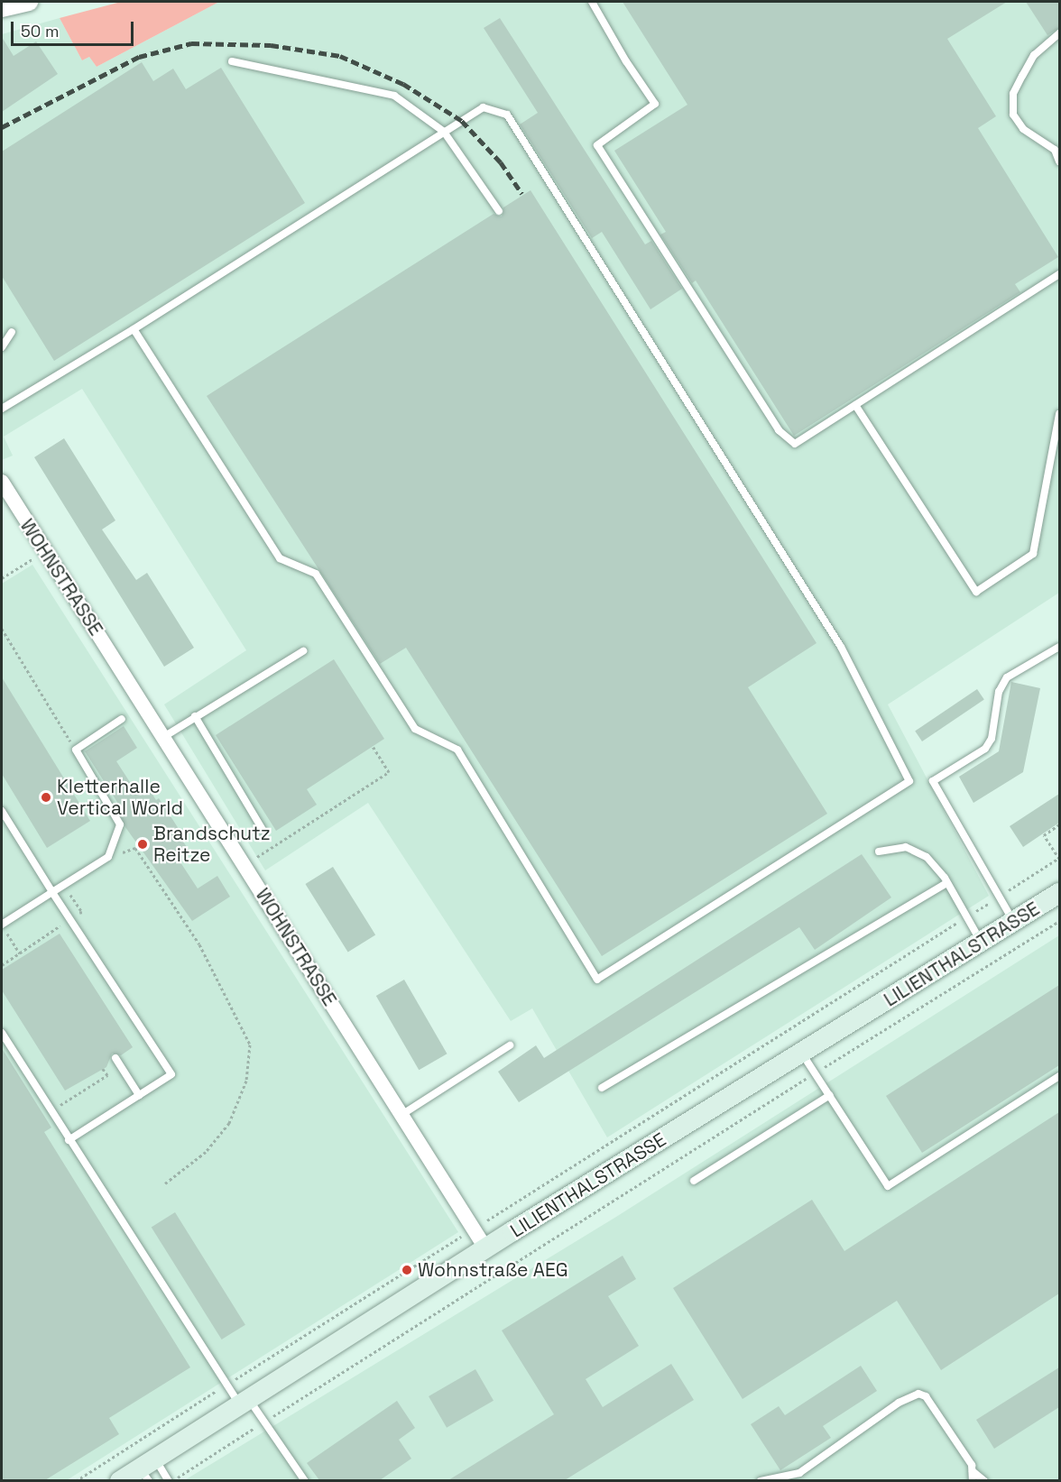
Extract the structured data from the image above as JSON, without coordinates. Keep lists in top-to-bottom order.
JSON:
{
  "streets": {
    "main road": ["LILIENTHALSTRASSE"],
    "street": ["WOHNSTRASSE"]
  },
  "crossings": [
    ["WOHNSTRASSE", "LILIENTHALSTRASSE"]
  ],
  "places": ["Kletterhalle Vertical World", "Brandschutz Reitze", "Wohnstraße AEG"],
  "scale_bar": "50 m"
}
